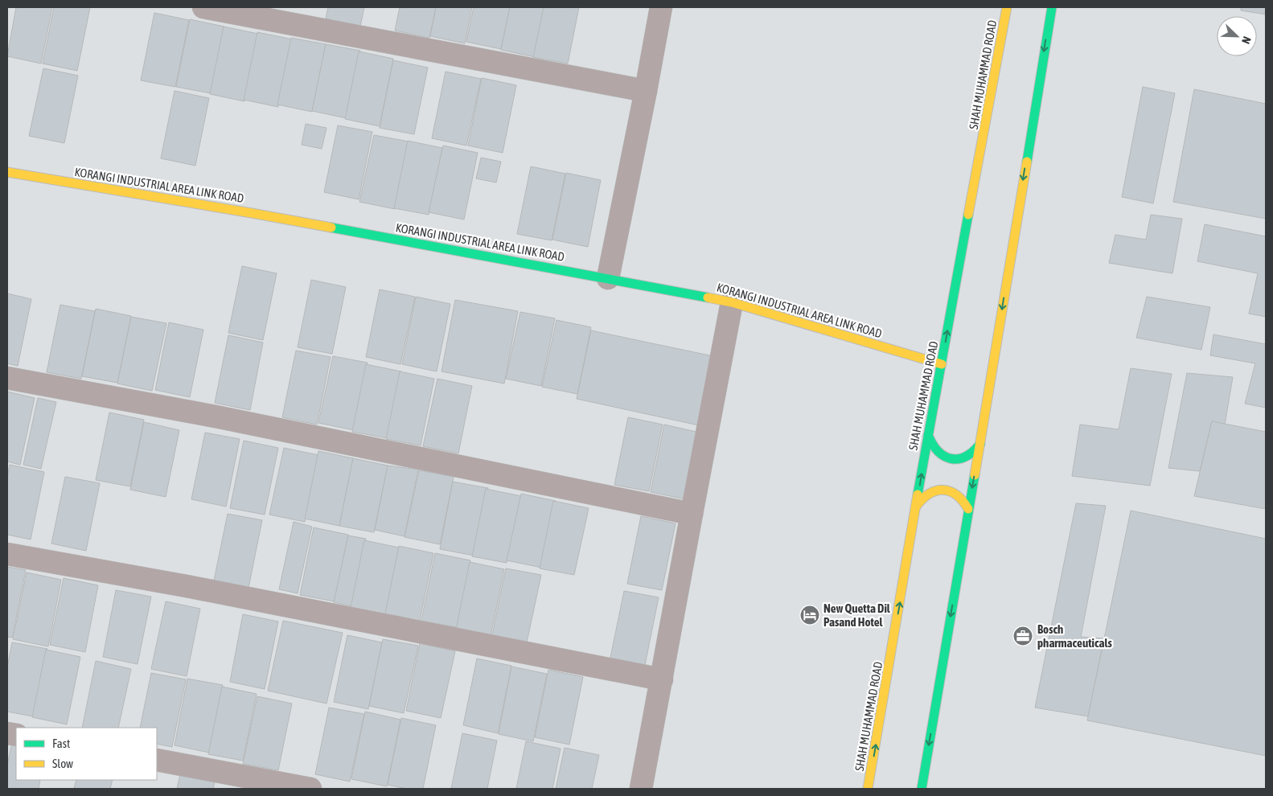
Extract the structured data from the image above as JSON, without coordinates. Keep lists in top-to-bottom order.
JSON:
{
  "streets": {
    "main road": ["SHAH MUHAMMAD ROAD", "KORANGI INDUSTRIAL AREA LINK ROAD"]
  },
  "crossings": [
    ["SHAH MUHAMMAD ROAD", "KORANGI INDUSTRIAL AREA LINK ROAD"]
  ],
  "places": {
    "hotel": ["New Quetta Dil Pasand Hotel"],
    "office": ["Bosch pharmaceuticals"]
  },
  "legend": ["Fast", "Slow"],
  "north": "bottom right"
}
